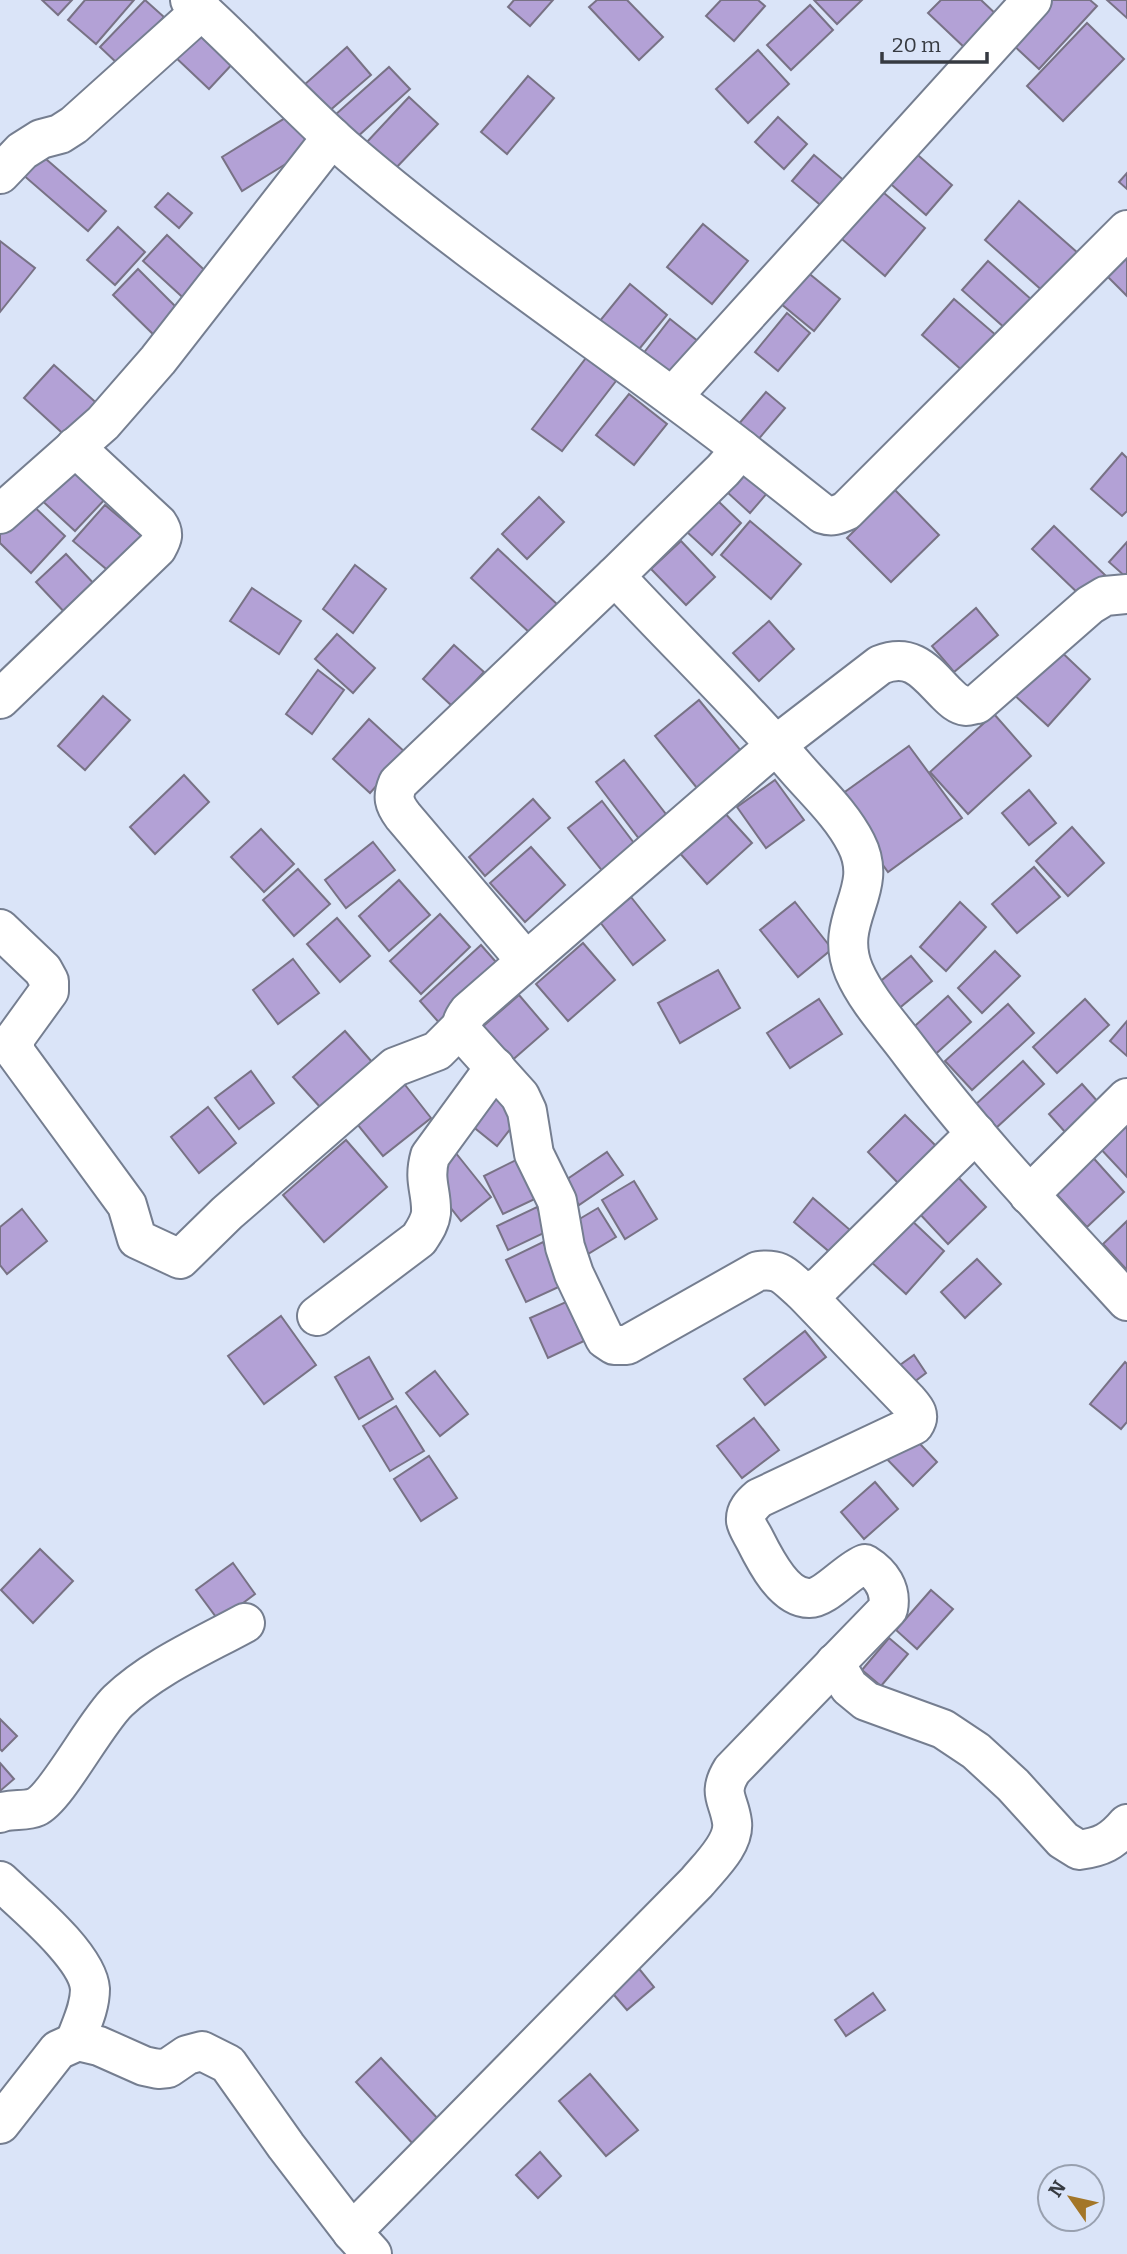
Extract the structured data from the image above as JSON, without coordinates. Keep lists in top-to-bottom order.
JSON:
{
  "scale_bar": "20 m",
  "north": "top left"
}
